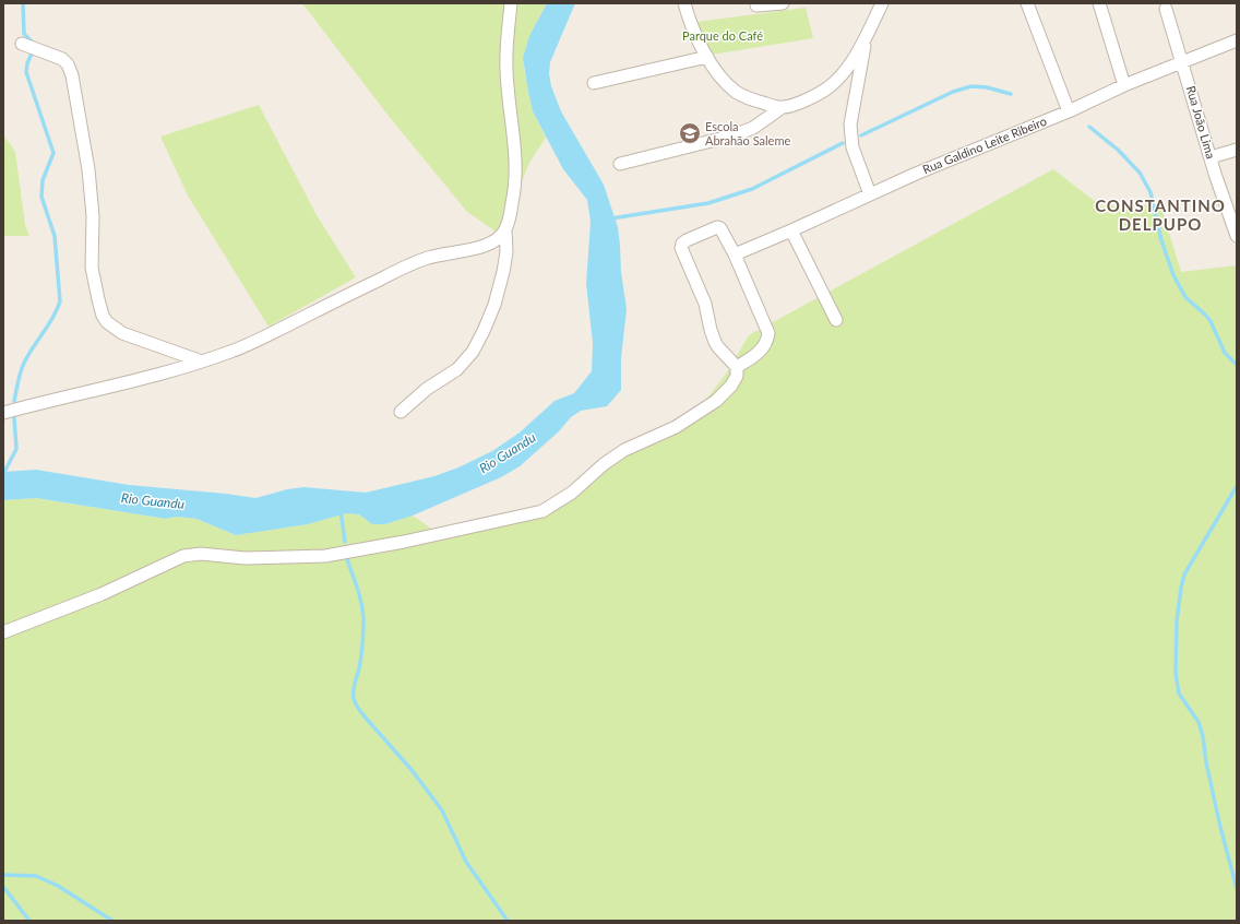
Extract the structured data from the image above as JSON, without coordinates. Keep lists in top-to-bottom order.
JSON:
{
  "streets": {
    "street": ["Rua João Lima", "Rua Galdino Leite Ribeiro"]
  },
  "crossings": [
    ["Rua João Lima", "Rua Galdino Leite Ribeiro"]
  ],
  "districts": ["CONSTANTINO DELPUPO"],
  "water": ["Rio Guandu"],
  "parks": ["Parque do Café"],
  "places": {
    "school or university": ["Escola Abrahão Saleme"]
  }
}
